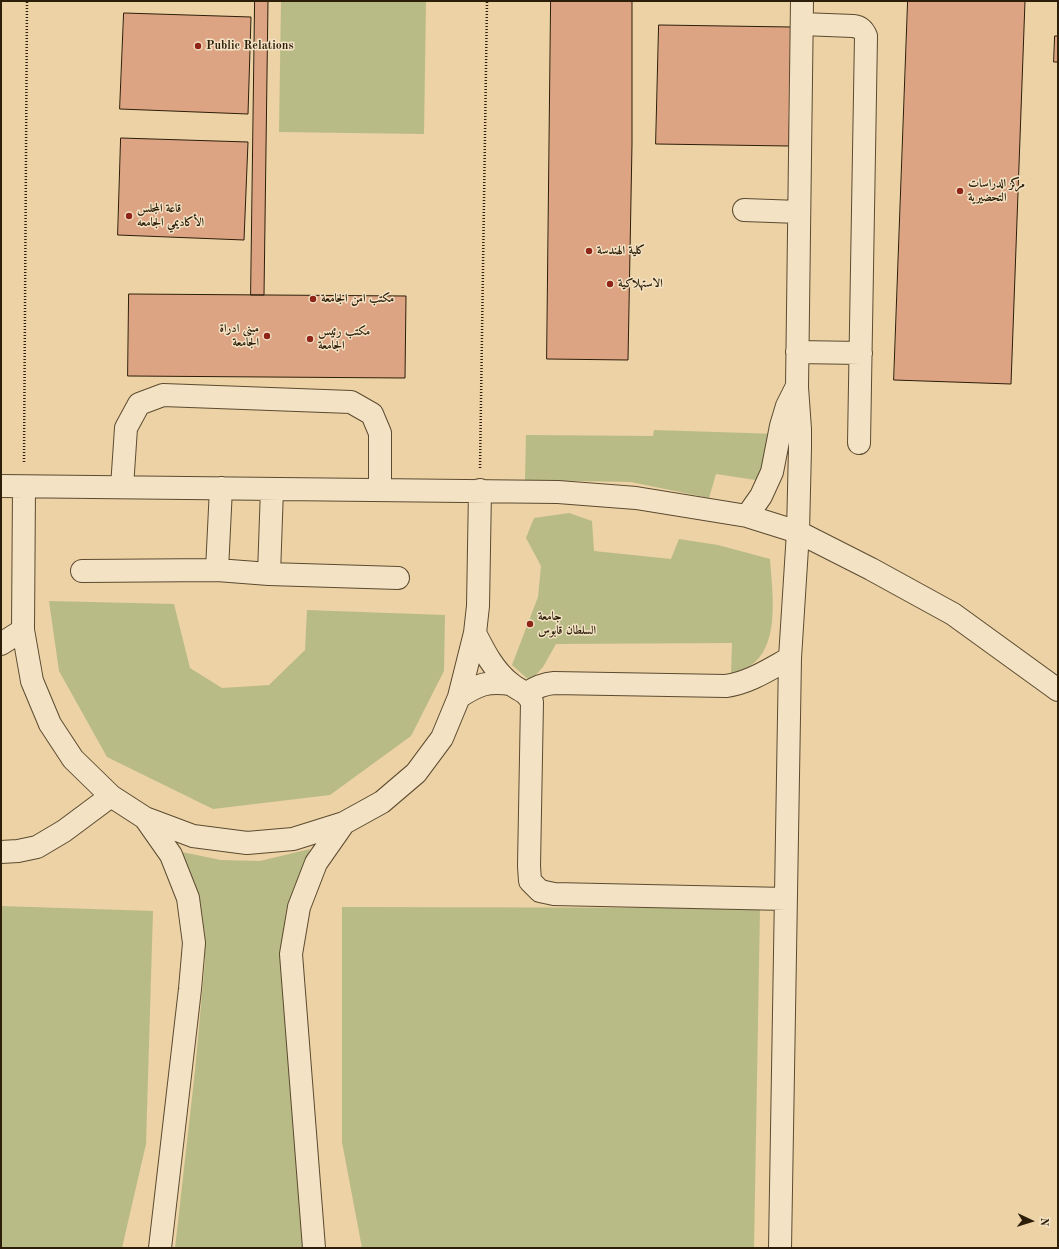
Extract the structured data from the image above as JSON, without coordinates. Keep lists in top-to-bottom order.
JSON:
{
  "places": [
    "Public Relations",
    "مركز الدراسات التحضيرية",
    "قاعة المجلس الأكاديمي الجامعه",
    "كلية الهندسة",
    "الاستهلاكية",
    "مكتب امن الجامعة",
    "مبنى ادراة الجامعة",
    "مكتب رئيس الجامعة",
    "جامعة السلطان قابوس"
  ],
  "north": "right"
}
